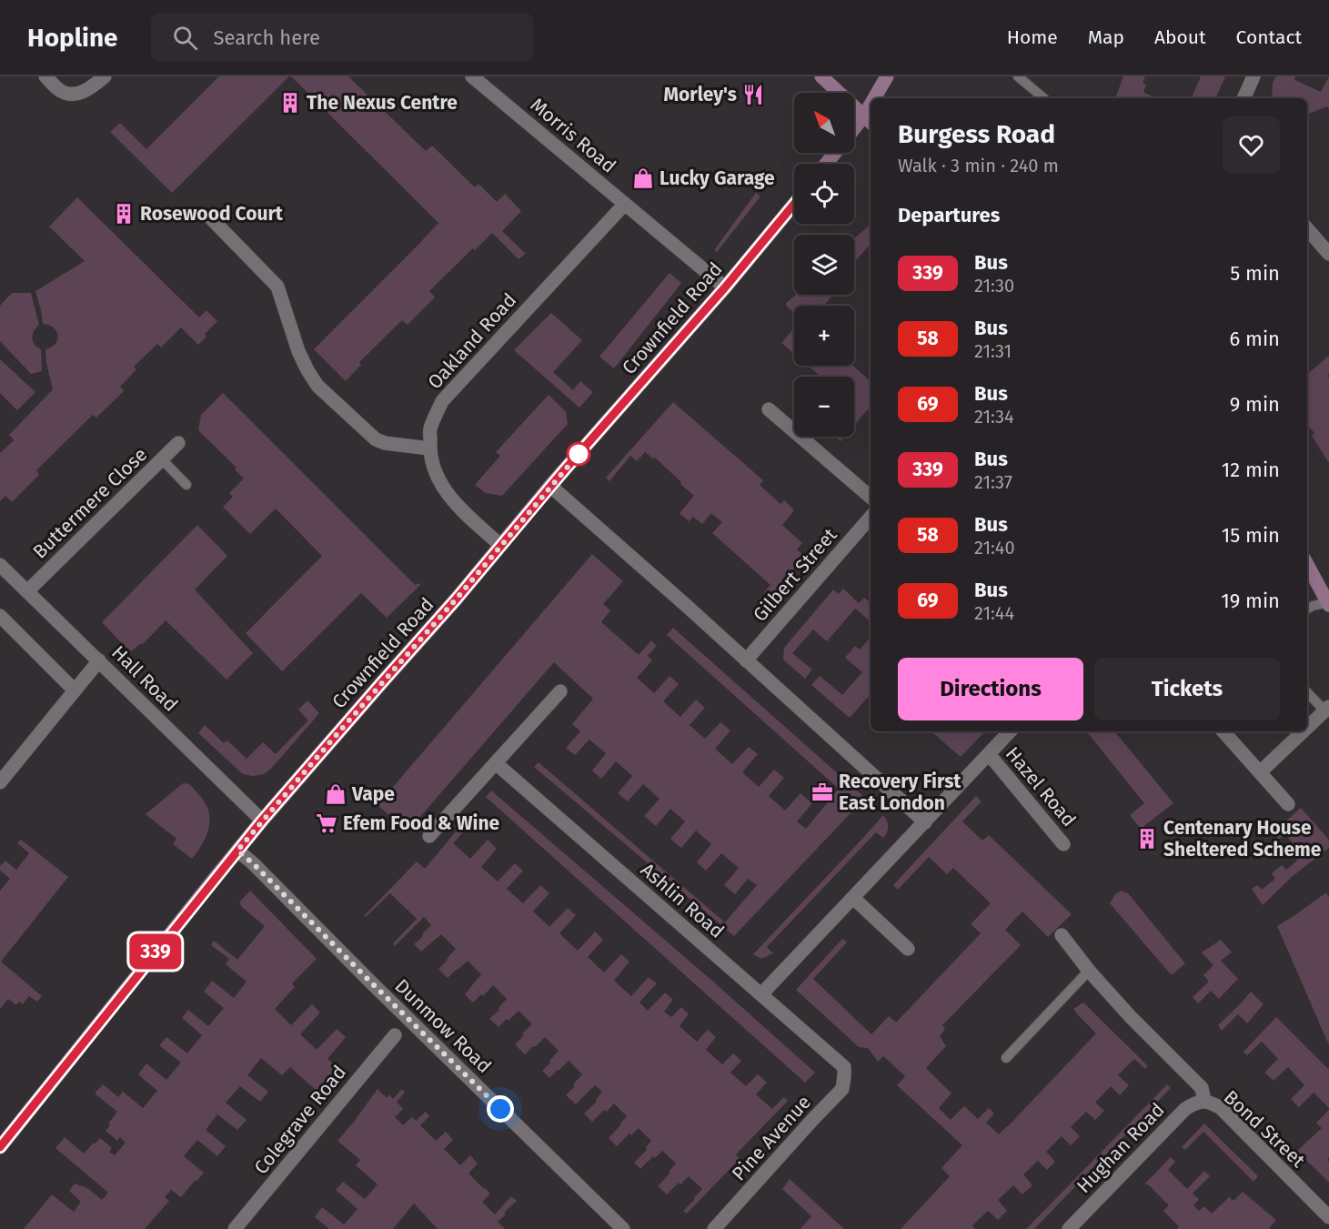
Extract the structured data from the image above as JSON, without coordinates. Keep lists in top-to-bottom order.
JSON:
{
  "streets": {
    "street": [
      "Morris Road",
      "Crownfield Road",
      "Oakland Road",
      "Buttermere Close",
      "Gilbert Street",
      "Hall Road",
      "Hazel Road",
      "Ashlin Road",
      "Dunmow Road",
      "Colegrave Road",
      "Bond Street",
      "Pine Avenue",
      "Hughan Road"
    ]
  },
  "crossings": [
    ["Morris Road", "Crownfield Road"],
    ["Morris Road", "Oakland Road"],
    ["Crownfield Road", "Oakland Road"],
    ["Crownfield Road", "Hall Road"],
    ["Crownfield Road", "Dunmow Road"],
    ["Buttermere Close", "Hall Road"],
    ["Ashlin Road", "Pine Avenue"],
    ["Bond Street", "Hughan Road"]
  ],
  "places": {
    "restaurant": ["Morley's"],
    "building": ["The Nexus Centre", "Rosewood Court", "Centenary House Sheltered Scheme"],
    "shop": ["Lucky Garage", "Vape"],
    "office": ["Recovery First East London"],
    "supermarket": ["Efem Food & Wine"]
  },
  "lines": ["bus line 339"],
  "north": "top left",
  "page": {
    "header": "Hopline",
    "search": "Search here",
    "nav": [
      "Home",
      "Map",
      "About",
      "Contact"
    ],
    "on_map": "339",
    "map_buttons": ["+", "−"],
    "heading": [
      ["Burgess Road", "Walk · 3 min · 240 m"],
      "Departures"
    ],
    "list": [
      {
        "mark": "339",
        "name": "Bus",
        "note": "21:30",
        "value": "5 min"
      },
      {
        "mark": "58",
        "name": "Bus",
        "note": "21:31",
        "value": "6 min"
      },
      {
        "mark": "69",
        "name": "Bus",
        "note": "21:34",
        "value": "9 min"
      },
      {
        "mark": "339",
        "name": "Bus",
        "note": "21:37",
        "value": "12 min"
      },
      {
        "mark": "58",
        "name": "Bus",
        "note": "21:40",
        "value": "15 min"
      },
      {
        "mark": "69",
        "name": "Bus",
        "note": "21:44",
        "value": "19 min"
      }
    ],
    "buttons": ["Directions", "Tickets"]
  }
}
